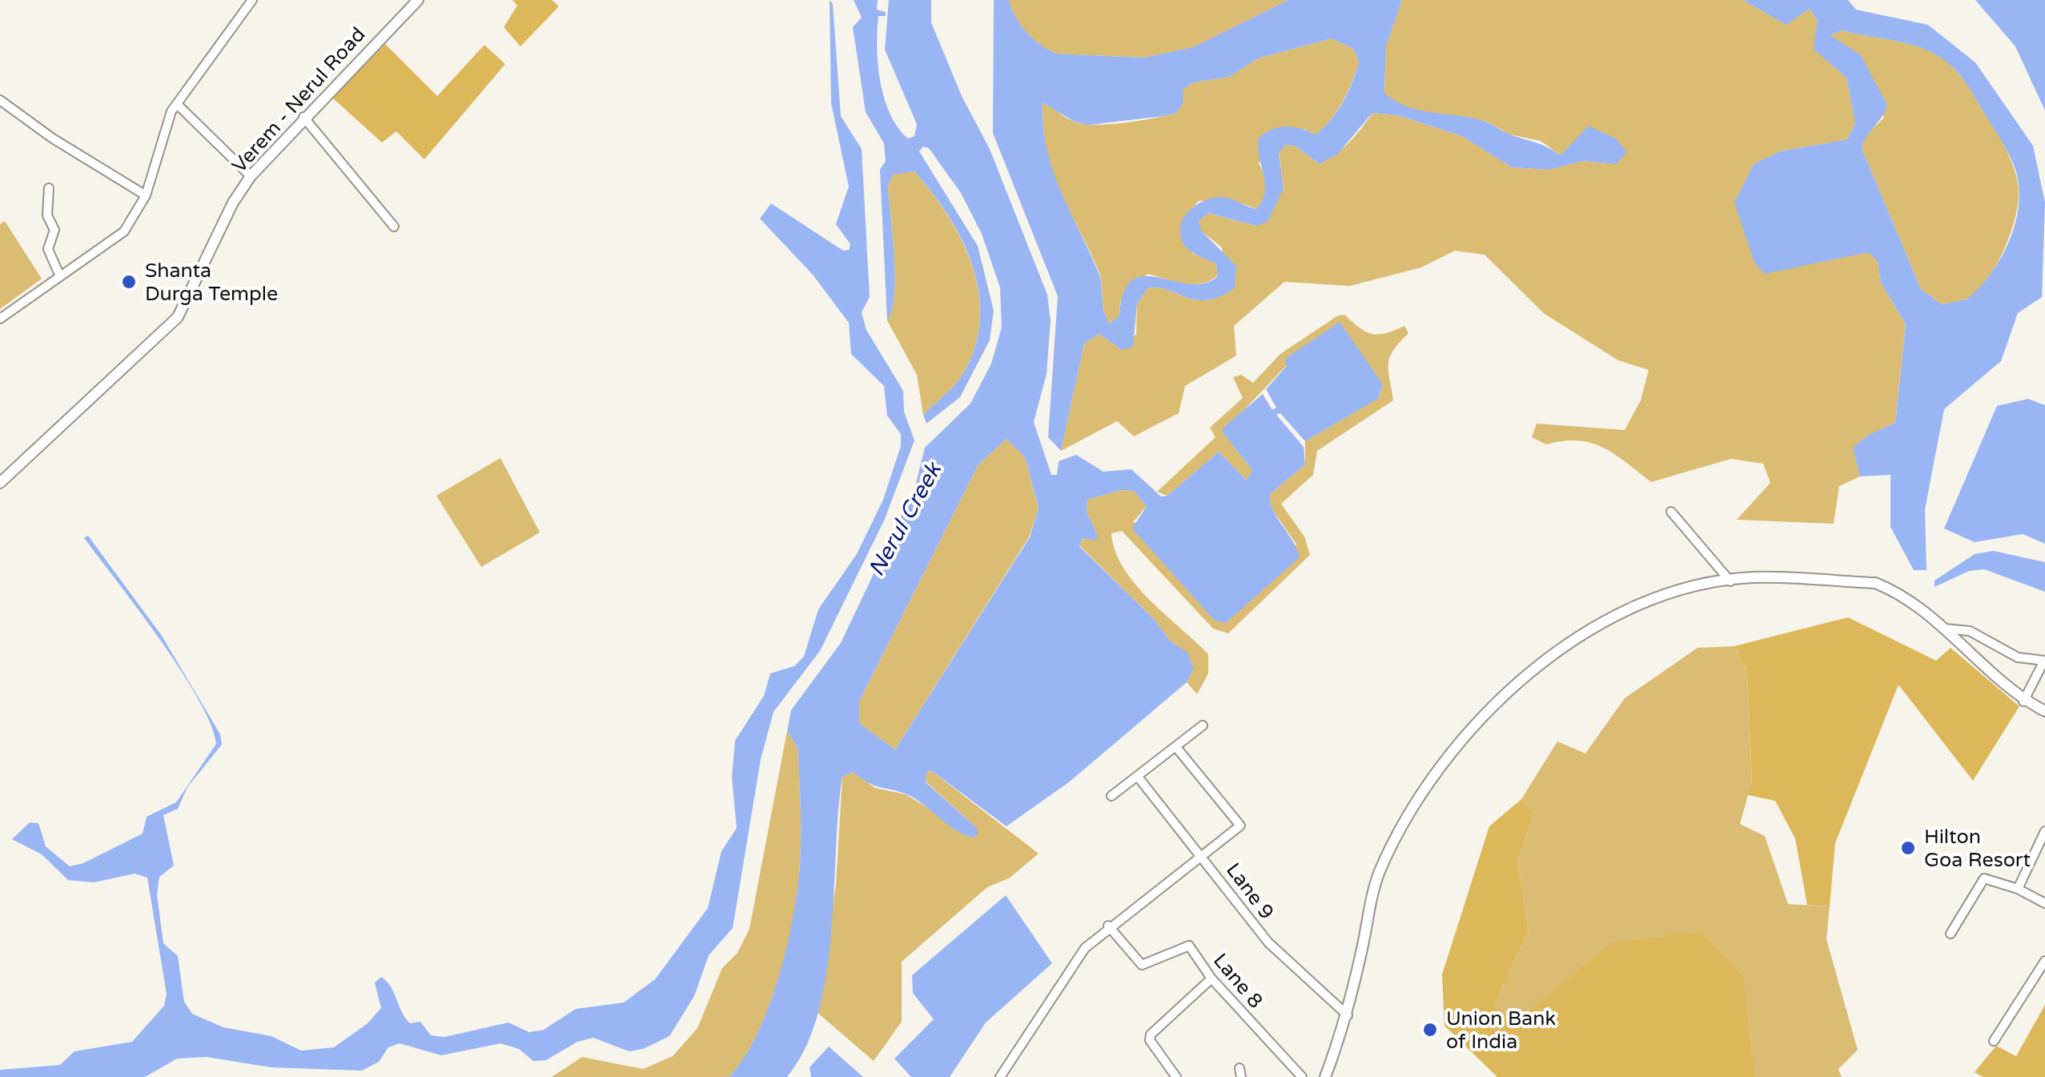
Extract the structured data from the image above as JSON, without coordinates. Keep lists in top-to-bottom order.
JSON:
{
  "streets": {
    "main road": ["Verem - Nerul Road"],
    "street": ["Lane 9", "Lane 8"]
  },
  "water": ["Nerul Creek"],
  "places": ["Shanta Durga Temple", "Hilton Goa Resort", "Union Bank of India"]
}
